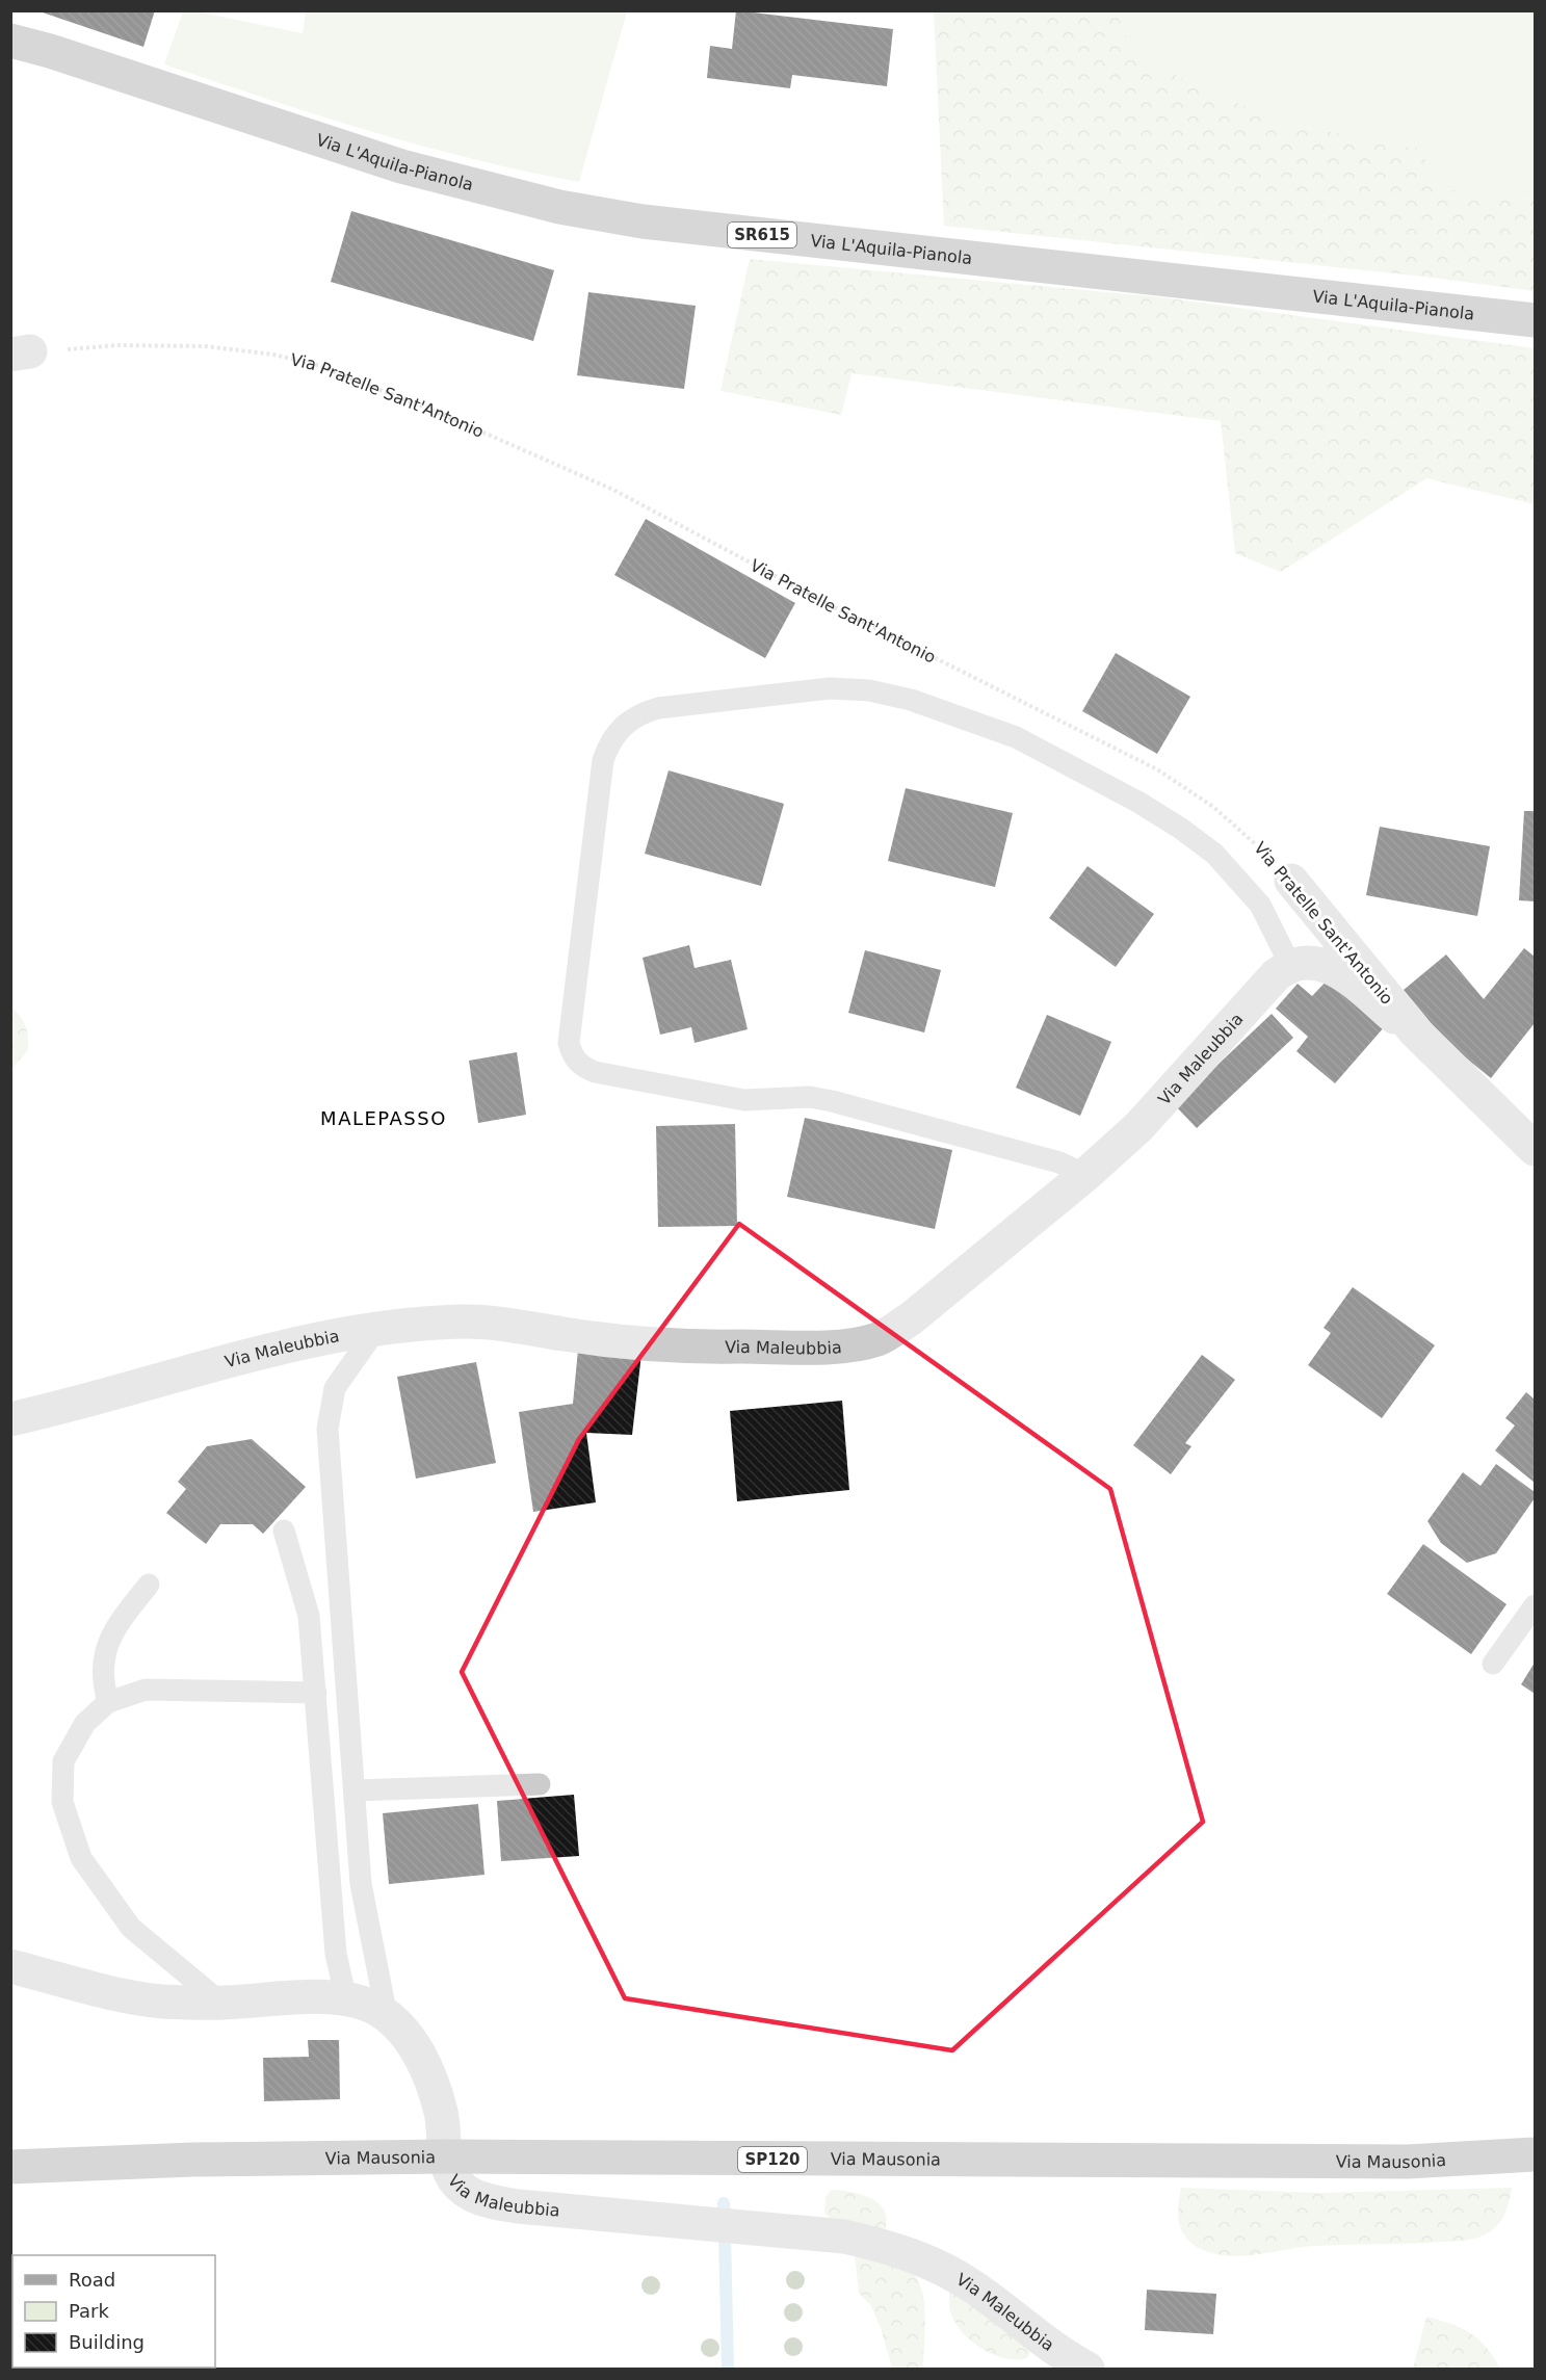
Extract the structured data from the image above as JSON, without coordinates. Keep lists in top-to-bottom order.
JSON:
{
  "streets": {
    "main road": [
      "Via L'Aquila-Pianola",
      "SR615",
      "Via Mausonia",
      "SP120"
    ],
    "street": ["Via Pratelle Sant'Antonio", "Via Maleubbia"]
  },
  "crossings": [
    ["Via Maleubbia", "Via Mausonia"]
  ],
  "districts": ["MALEPASSO"],
  "legend": ["Road", "Park", "Building"]
}
